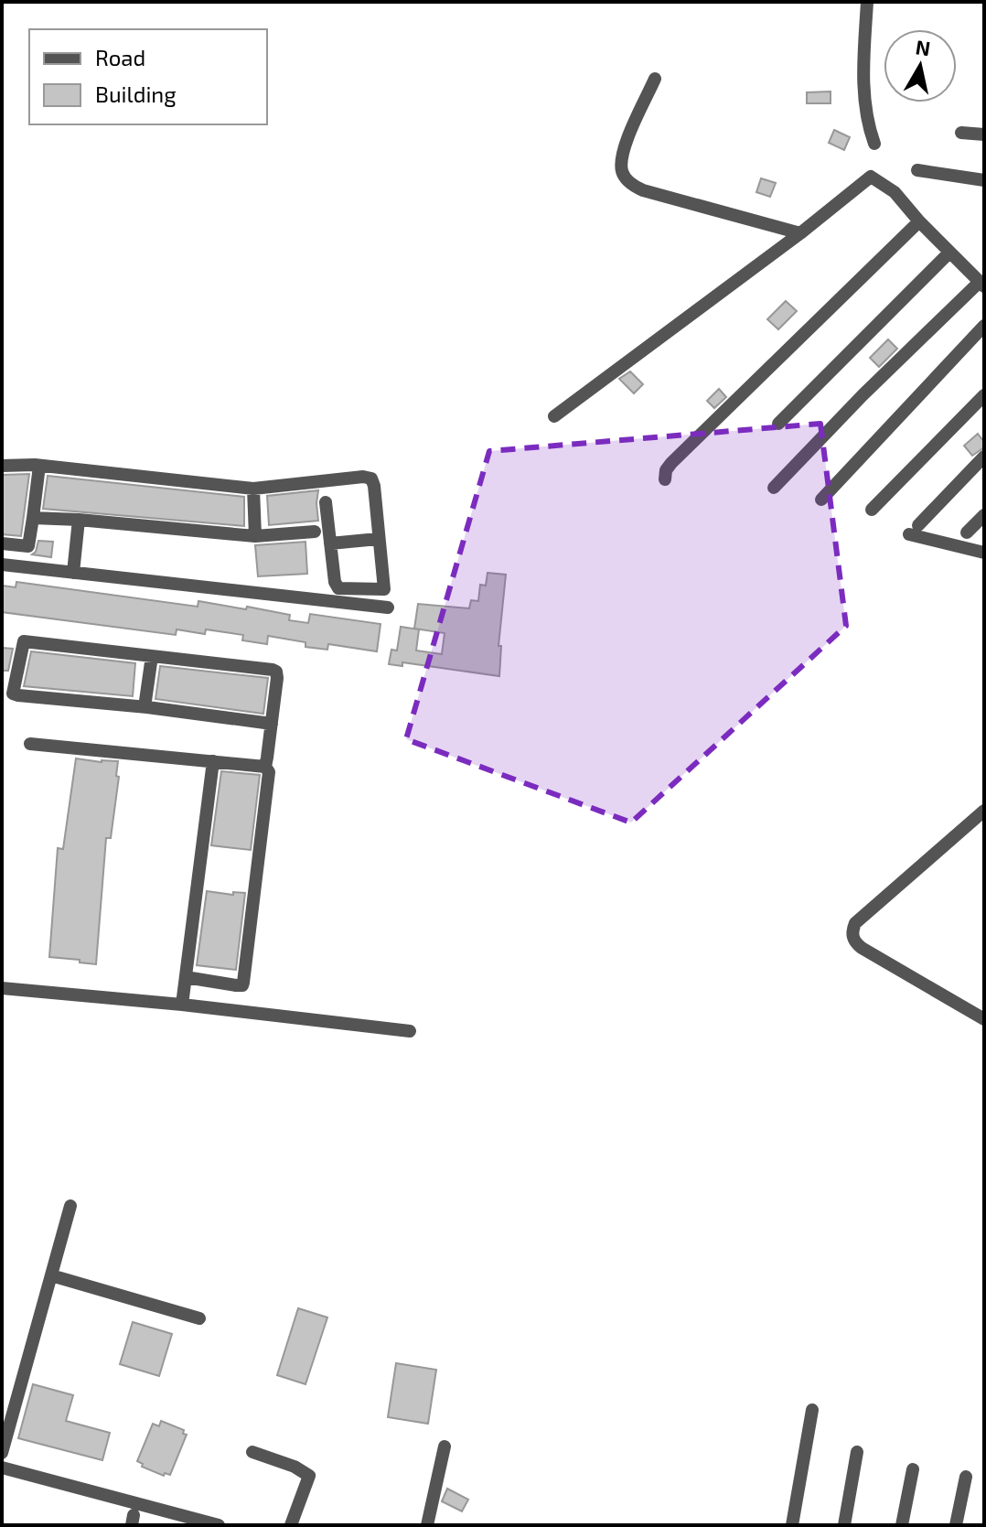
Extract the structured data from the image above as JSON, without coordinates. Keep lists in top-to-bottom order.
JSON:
{
  "legend": ["Road", "Building"],
  "north": "top"
}
